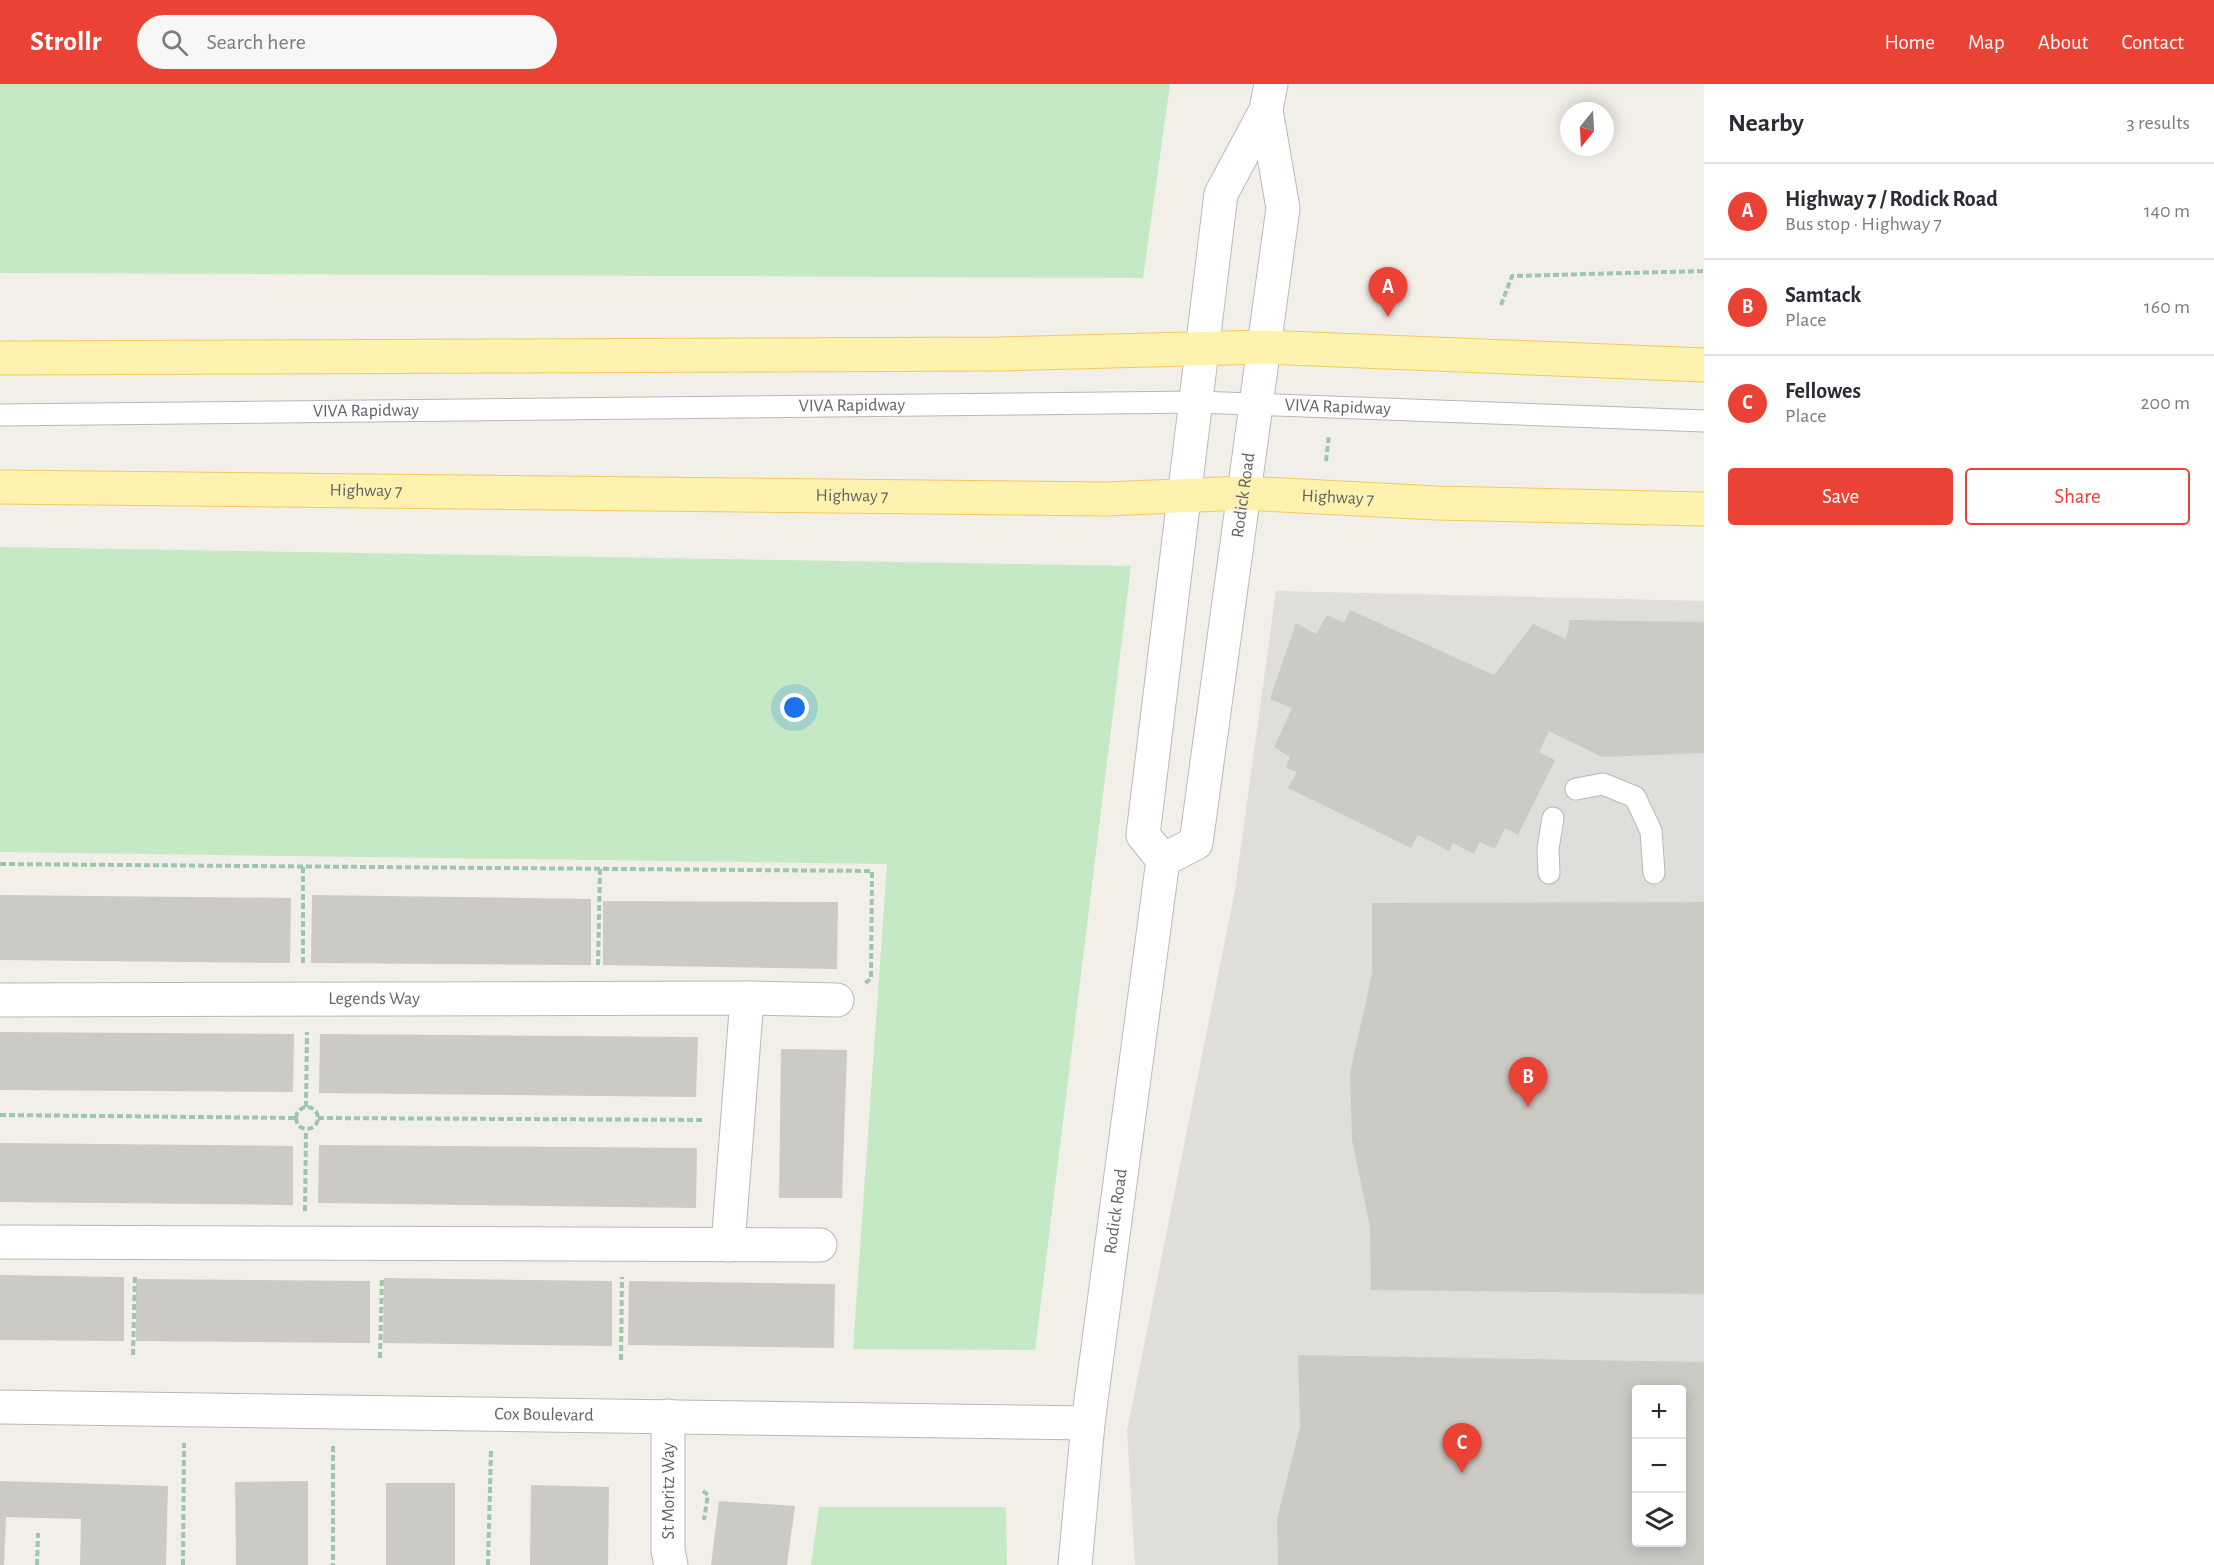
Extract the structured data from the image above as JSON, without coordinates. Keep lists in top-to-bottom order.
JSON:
{
  "streets": {
    "main road": ["Highway 7"],
    "street": [
      "Rodick Road",
      "Legends Way",
      "Cox Boulevard",
      "St Moritz Way"
    ],
    "lane": ["VIVA Rapidway"]
  },
  "crossings": [
    ["VIVA Rapidway", "Rodick Road"],
    ["Highway 7", "Rodick Road"],
    ["Rodick Road", "Cox Boulevard"],
    ["Cox Boulevard", "St Moritz Way"]
  ],
  "north": "bottom",
  "page": {
    "header": "Strollr",
    "search": "Search here",
    "nav": [
      "Home",
      "Map",
      "About",
      "Contact"
    ],
    "heading": ["Nearby", "3 results"],
    "list": [
      {
        "mark": "A",
        "name": "Highway 7 / Rodick Road",
        "note": "Bus stop · Highway 7",
        "value": "140 m"
      },
      {
        "mark": "B",
        "name": "Samtack",
        "note": "Place",
        "value": "160 m"
      },
      {
        "mark": "C",
        "name": "Fellowes",
        "note": "Place",
        "value": "200 m"
      }
    ],
    "pins": ["A", "B", "C"],
    "buttons": ["Save", "Share"],
    "map_buttons": ["+", "−"]
  }
}
